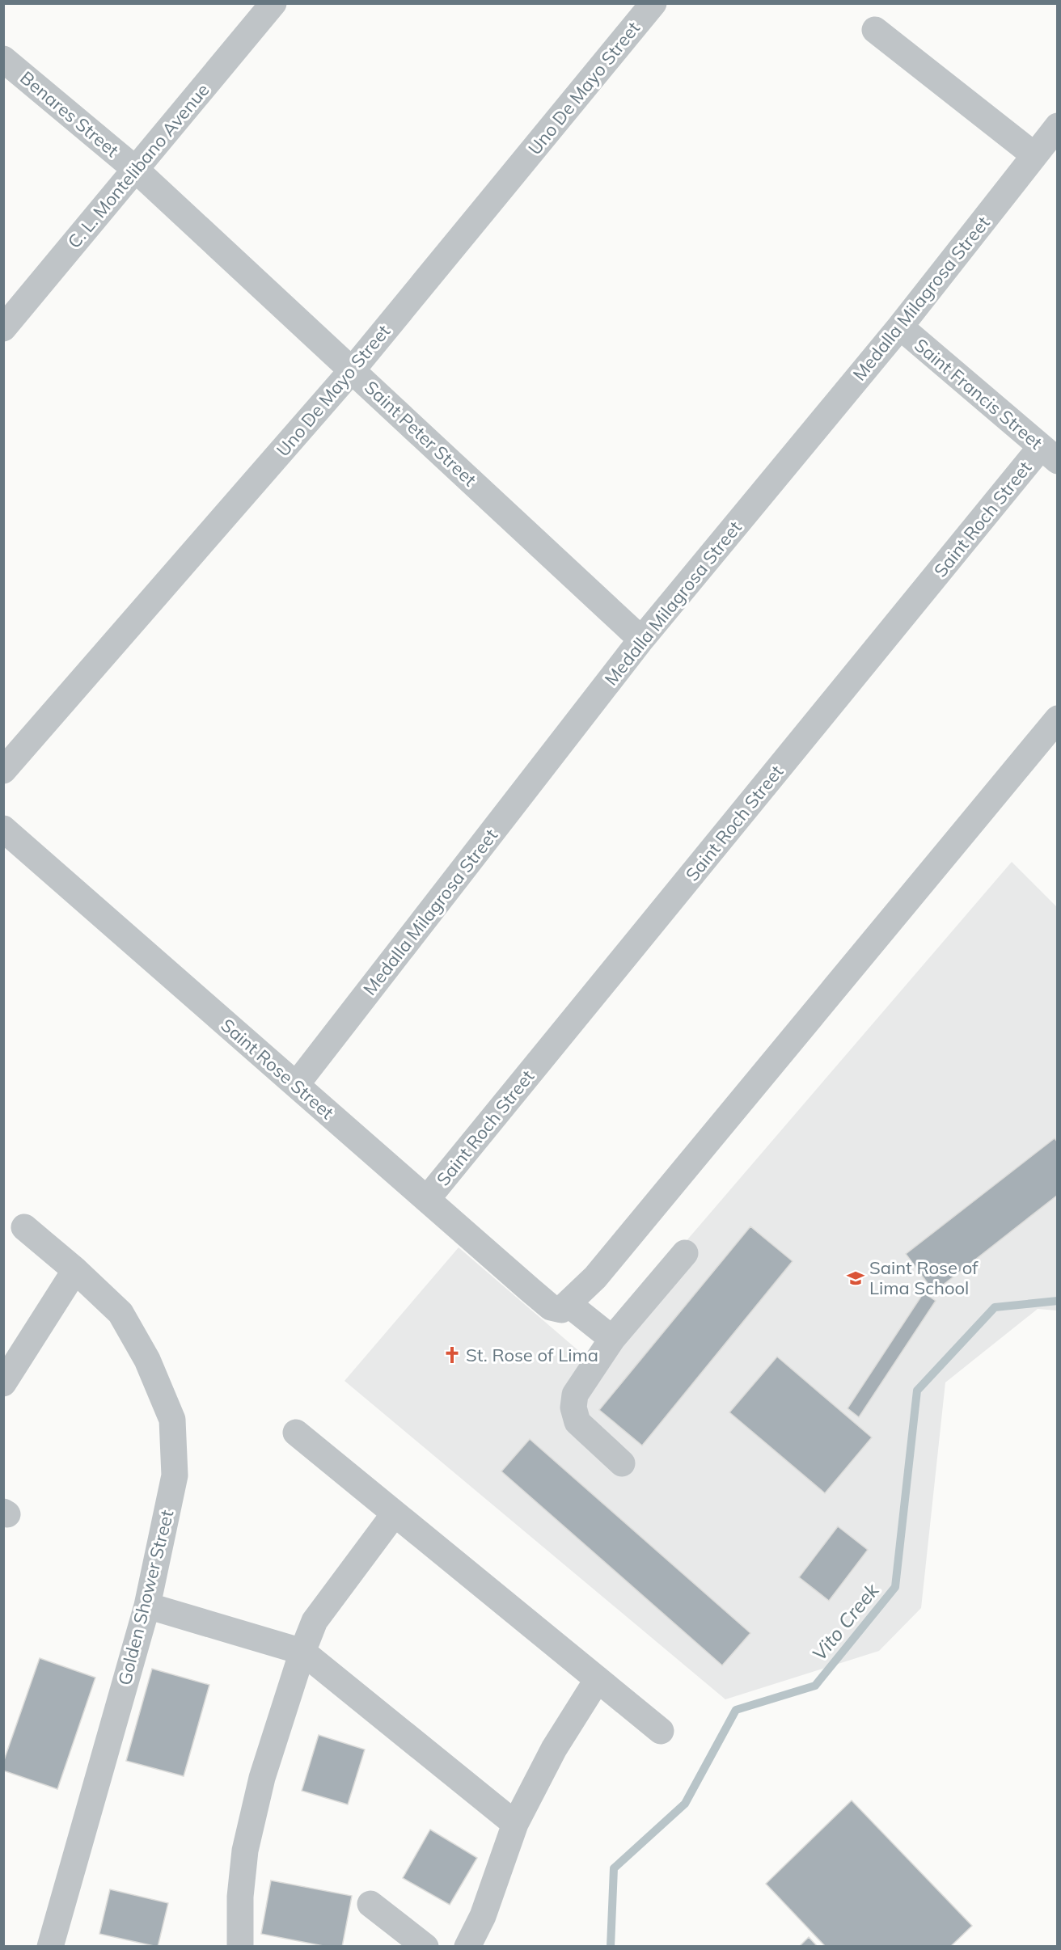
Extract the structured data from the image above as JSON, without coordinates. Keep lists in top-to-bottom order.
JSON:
{
  "streets": {
    "street": [
      "Uno De Mayo Street",
      "Benares Street",
      "C. L. Montelibano Avenue",
      "Medalla Milagrosa Street",
      "Saint Francis Street",
      "Saint Peter Street",
      "Saint Roch Street",
      "Saint Rose Street",
      "Golden Shower Street"
    ]
  },
  "crossings": [
    ["Uno De Mayo Street", "Saint Peter Street"],
    ["Benares Street", "C. L. Montelibano Avenue"],
    ["Benares Street", "Saint Peter Street"],
    ["C. L. Montelibano Avenue", "Saint Peter Street"],
    ["Medalla Milagrosa Street", "Saint Francis Street"],
    ["Medalla Milagrosa Street", "Saint Peter Street"],
    ["Medalla Milagrosa Street", "Saint Rose Street"],
    ["Saint Francis Street", "Saint Roch Street"],
    ["Saint Roch Street", "Saint Rose Street"]
  ],
  "water": ["Vito Creek"],
  "places": {
    "school or university": ["Saint Rose of Lima School"],
    "church": ["St. Rose of Lima"]
  }
}
